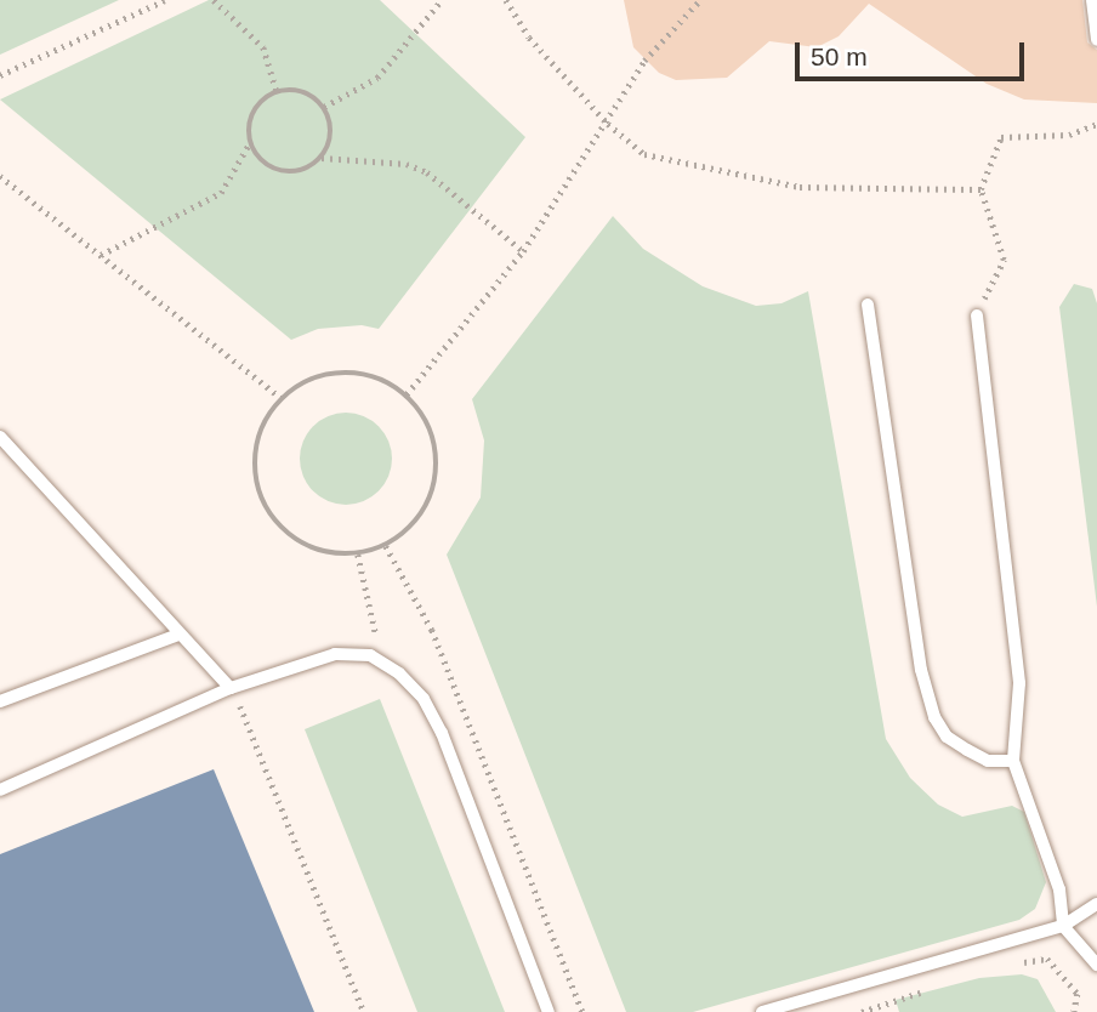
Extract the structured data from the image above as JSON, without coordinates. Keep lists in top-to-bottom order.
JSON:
{
  "scale_bar": "50 m"
}
